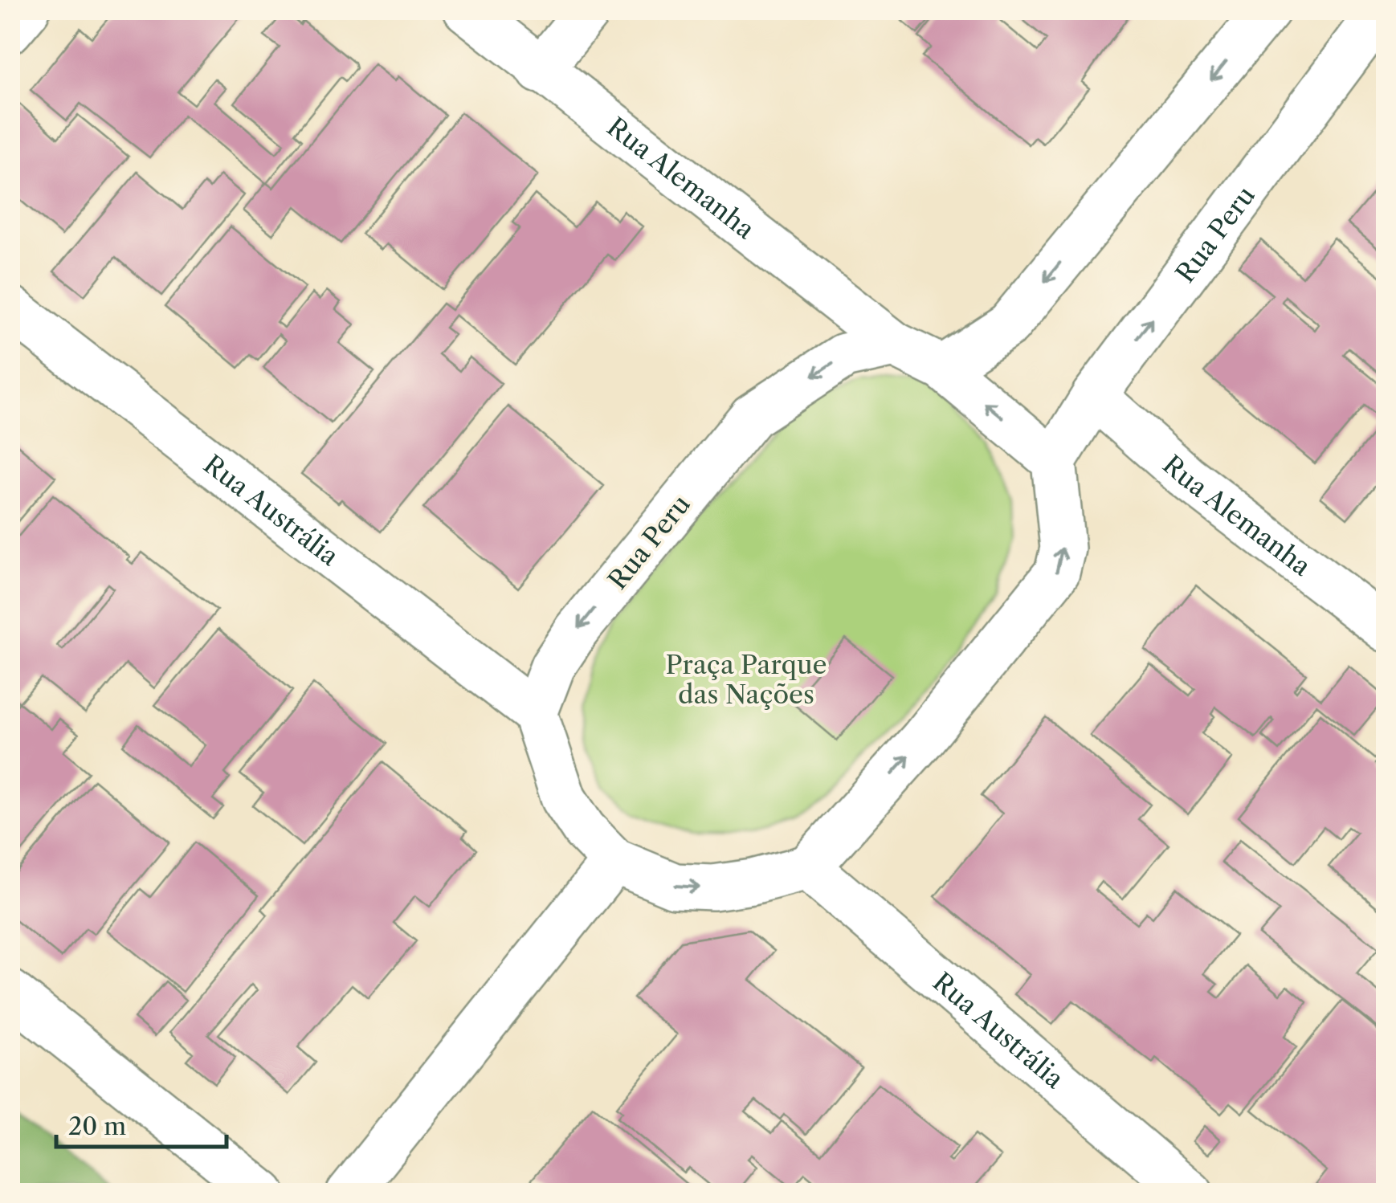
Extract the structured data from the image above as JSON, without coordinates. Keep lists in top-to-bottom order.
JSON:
{
  "streets": {
    "street": ["Rua Alemanha", "Rua Peru", "Rua Austrália"]
  },
  "crossings": [
    ["Rua Alemanha", "Rua Peru"],
    ["Rua Peru", "Rua Austrália"]
  ],
  "parks": ["Praça Parque das Nações"],
  "scale_bar": "20 m"
}
